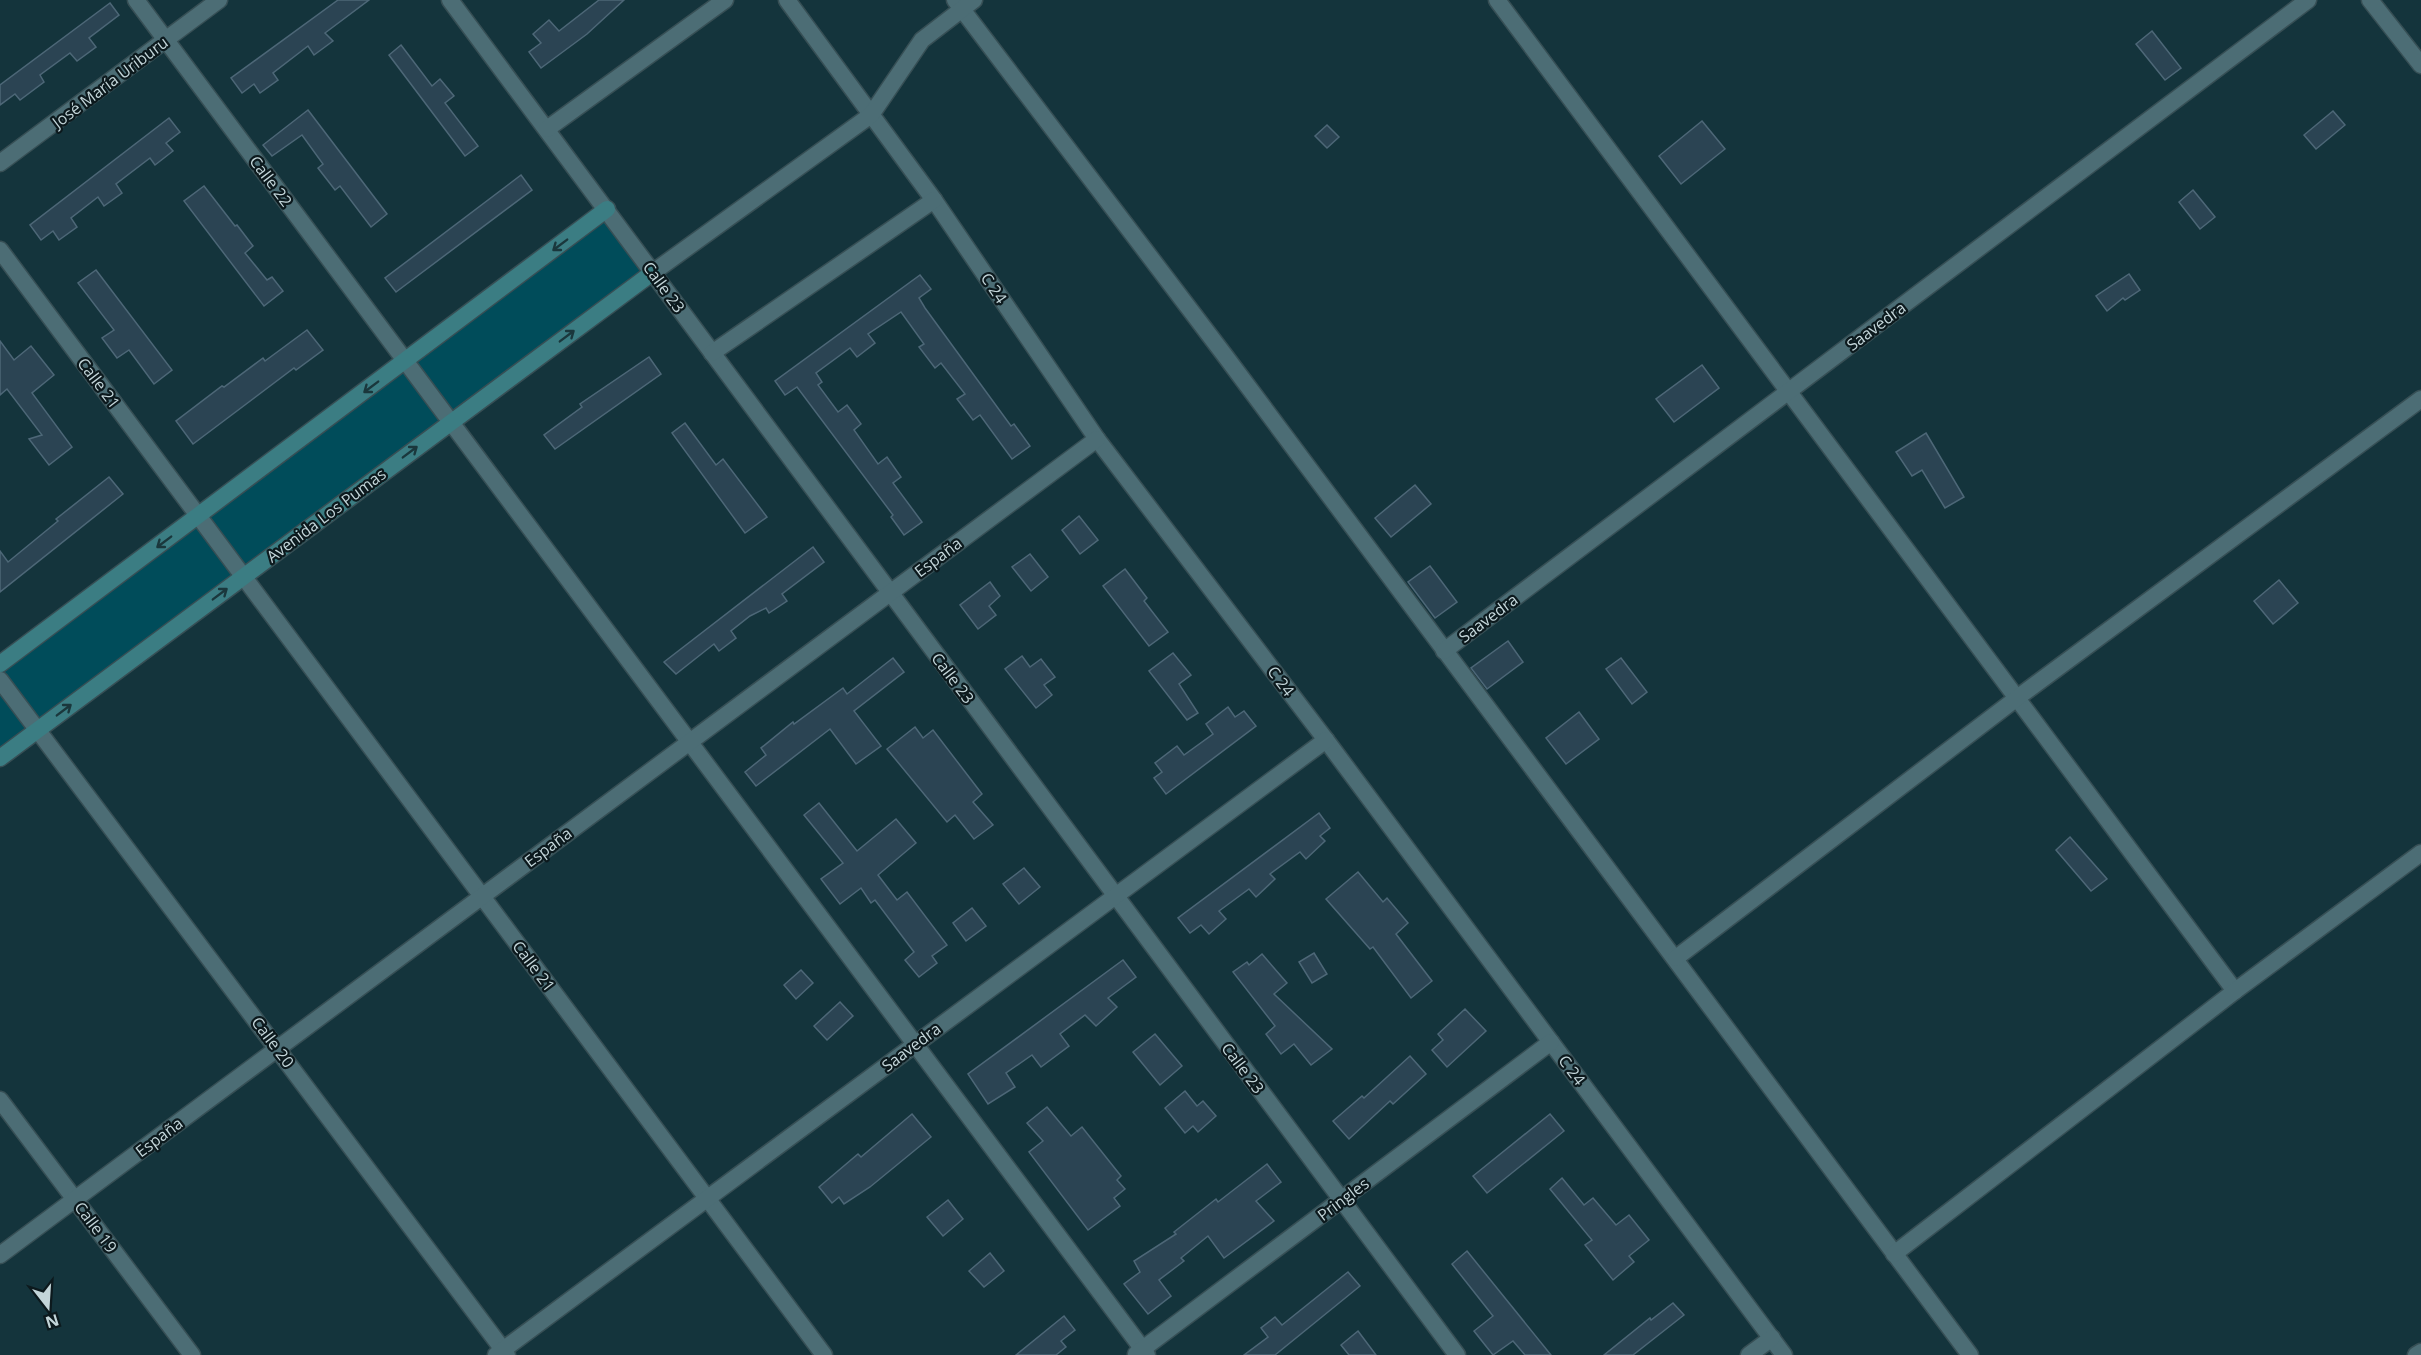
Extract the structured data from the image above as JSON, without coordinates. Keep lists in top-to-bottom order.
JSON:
{
  "streets": {
    "main road": ["Avenida Los Pumas"],
    "street": [
      "José María Uriburu",
      "Calle 22",
      "Calle 23",
      "C 24",
      "Saavedra",
      "Calle 21",
      "España",
      "Calle 20",
      "Pringles",
      "Calle 19"
    ]
  },
  "crossings": [
    ["José María Uriburu", "Calle 22"],
    ["Calle 22", "Saavedra"],
    ["Calle 22", "Avenida Los Pumas"],
    ["Calle 22", "España"],
    ["Calle 22", "Pringles"],
    ["Calle 23", "Saavedra"],
    ["Calle 23", "Avenida Los Pumas"],
    ["Calle 23", "España"],
    ["Calle 23", "Pringles"],
    ["C 24", "Saavedra"],
    ["C 24", "España"],
    ["C 24", "Pringles"],
    ["Saavedra", "Calle 21"],
    ["Saavedra", "Calle 20"],
    ["Calle 21", "Avenida Los Pumas"],
    ["Calle 21", "España"],
    ["Avenida Los Pumas", "Calle 20"],
    ["España", "Calle 20"],
    ["España", "Calle 19"]
  ],
  "north": "bottom"
}
